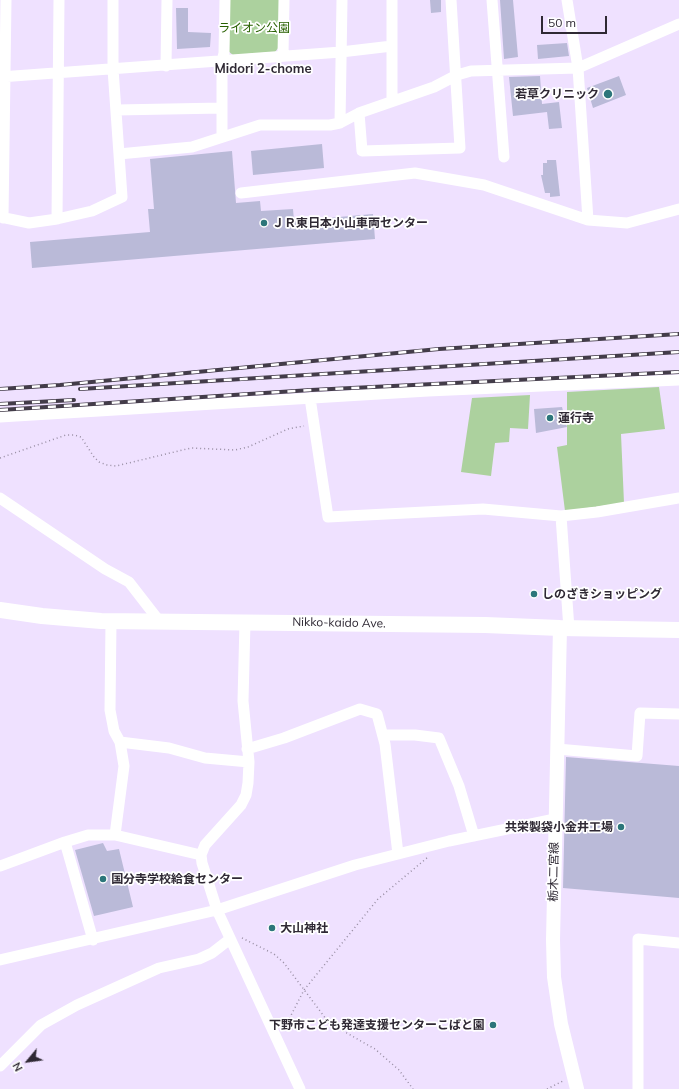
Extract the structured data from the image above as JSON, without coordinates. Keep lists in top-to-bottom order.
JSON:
{
  "streets": {
    "highway": ["Nikko-kaido Ave."],
    "main road": ["栃木二宮線"]
  },
  "crossings": [
    ["Nikko-kaido Ave.", "栃木二宮線"]
  ],
  "districts": ["Midori 2-chome"],
  "parks": ["ライオン公園"],
  "places": [
    "若草クリニック",
    "ＪＲ東日本小山車両センター",
    "蓮行寺",
    "しのざきショッピング",
    "共栄製袋小金井工場",
    "国分寺学校給食センター",
    "大山神社",
    "下野市こども発達支援センターこばと園"
  ],
  "scale_bar": "50 m",
  "north": "bottom left"
}
